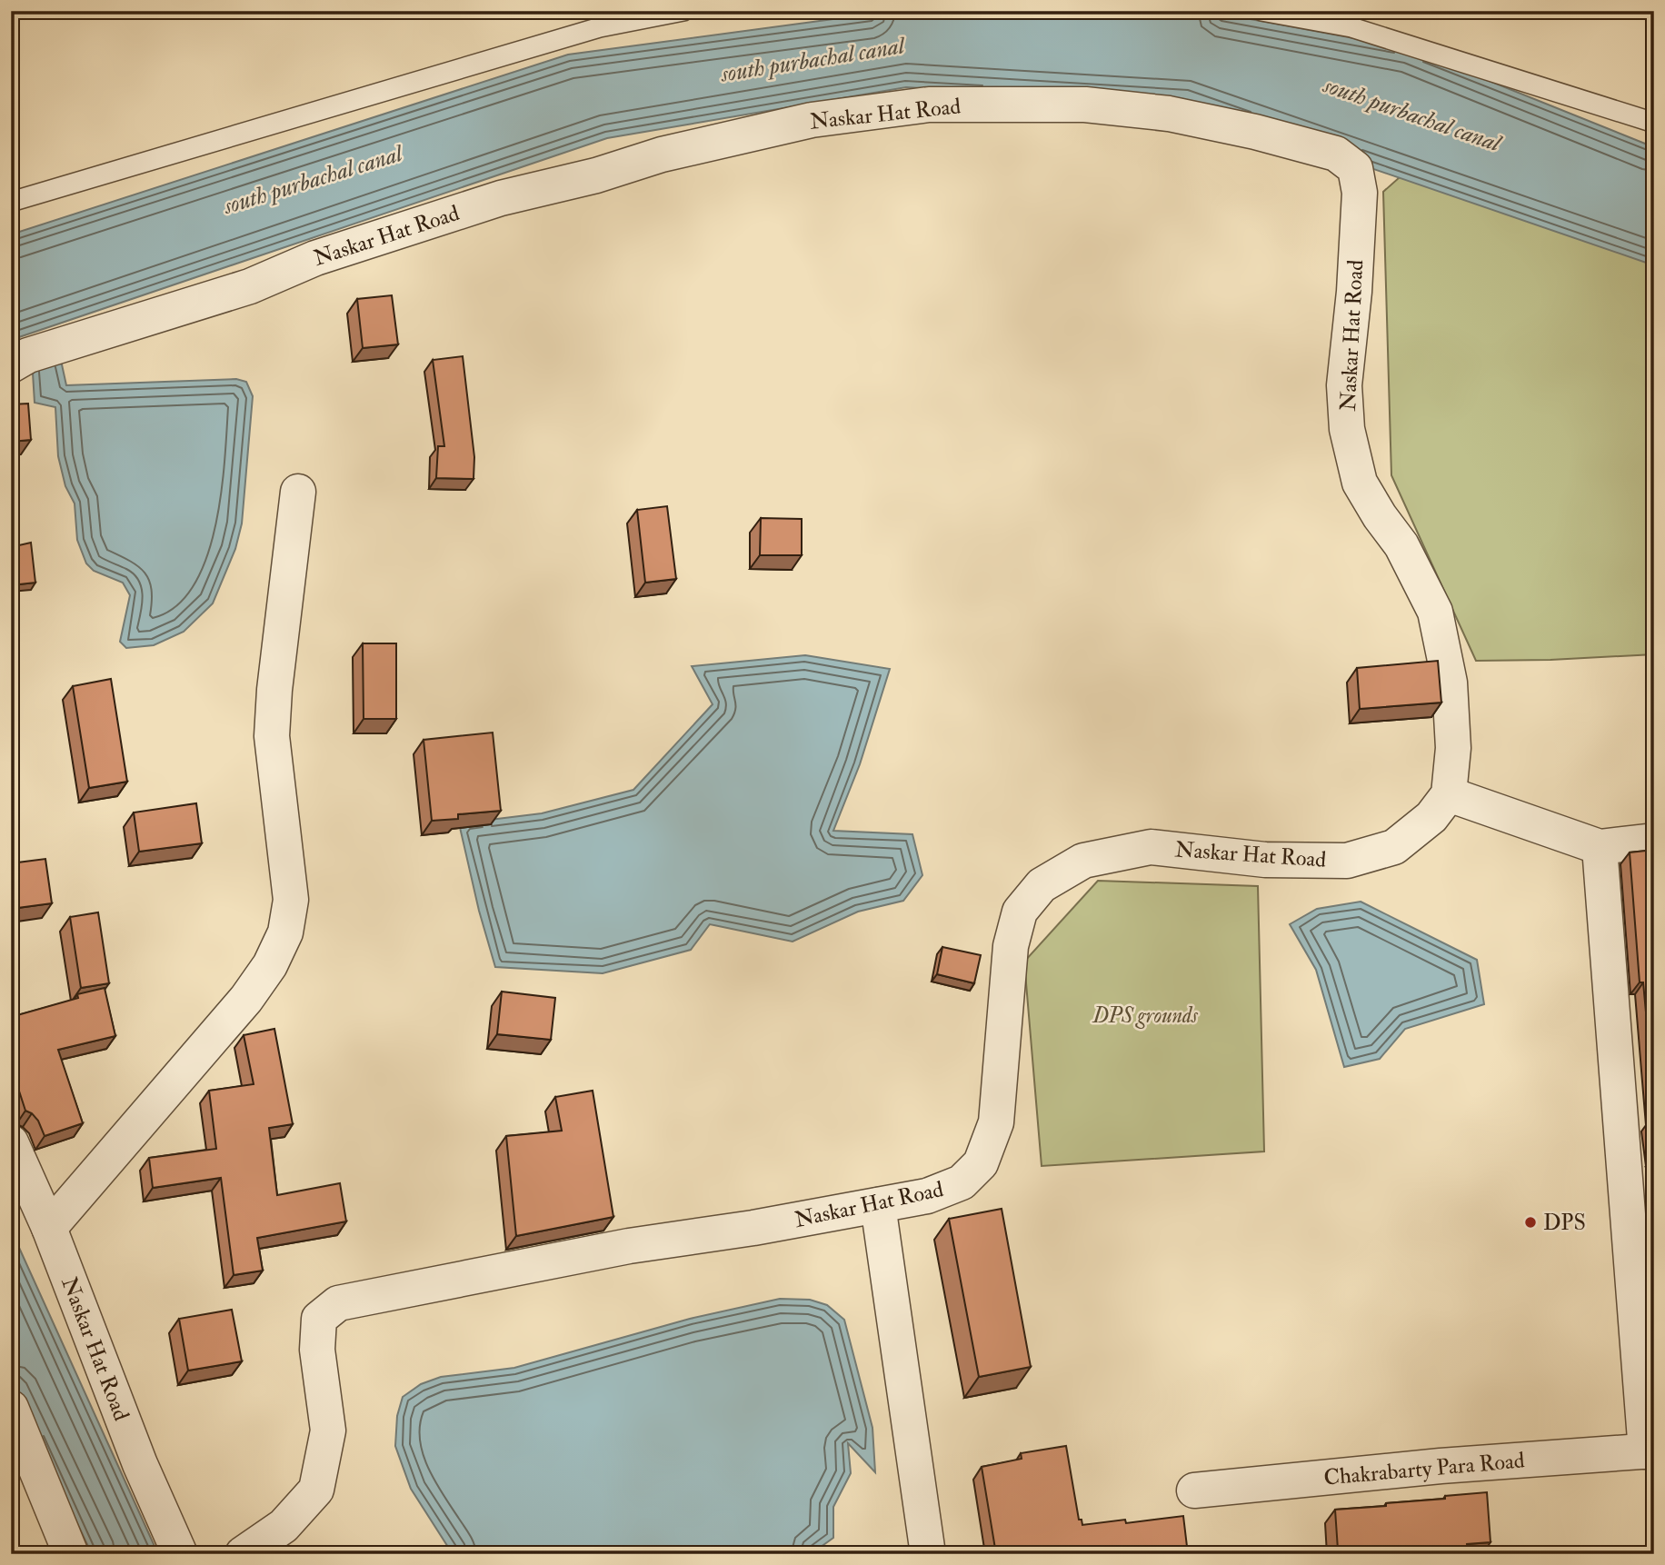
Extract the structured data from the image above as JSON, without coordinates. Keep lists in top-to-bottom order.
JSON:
{
  "streets": {
    "street": ["Naskar Hat Road", "Chakrabarty Para Road"]
  },
  "water": ["south purbachal canal"],
  "parks": ["DPS grounds"],
  "places": ["DPS"]
}
